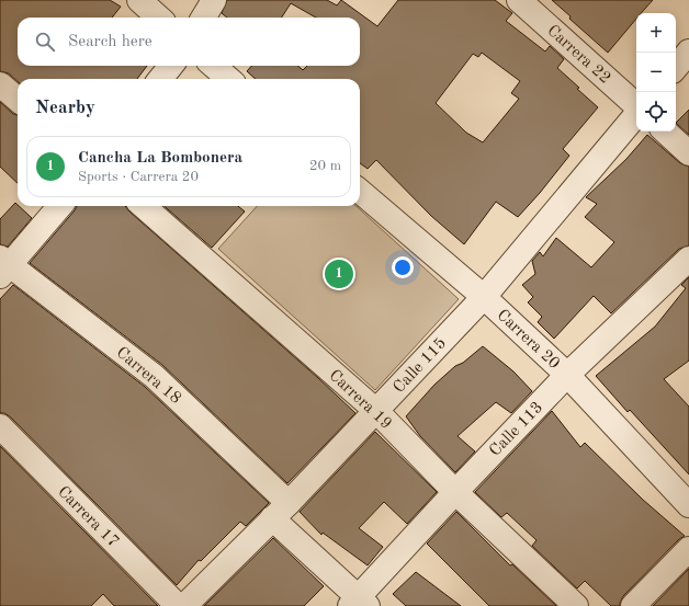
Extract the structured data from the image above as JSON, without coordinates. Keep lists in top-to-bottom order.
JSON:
{
  "streets": {
    "street": [
      "Carrera 22",
      "Carrera 20",
      "Calle 115",
      "Carrera 18",
      "Carrera 19",
      "Calle 113",
      "Carrera 17"
    ]
  },
  "crossings": [
    ["Carrera 20", "Calle 115"],
    ["Carrera 20", "Calle 113"],
    ["Calle 115", "Carrera 18"],
    ["Calle 115", "Carrera 19"],
    ["Carrera 18", "Calle 113"],
    ["Carrera 19", "Calle 113"]
  ],
  "page": {
    "map_buttons": ["+", "−"],
    "search": "Search here",
    "heading": "Nearby",
    "list": [
      {
        "mark": "1",
        "name": "Cancha La Bombonera",
        "note": "Sports · Carrera 20",
        "value": "20 m"
      }
    ],
    "pins": "1"
  }
}
